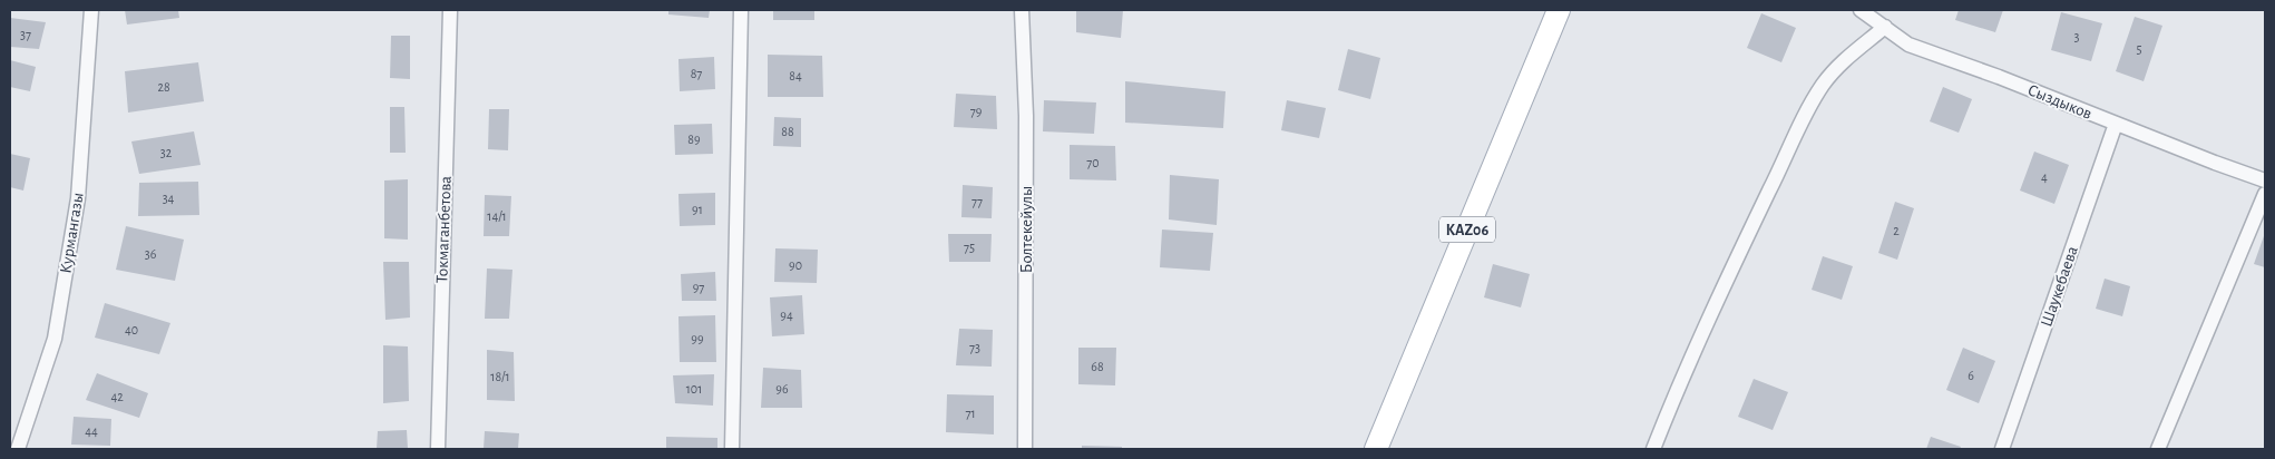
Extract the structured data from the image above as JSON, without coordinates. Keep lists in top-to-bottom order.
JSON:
{
  "streets": {
    "main road": ["KАZ06"],
    "street": [
      "Сыздыков",
      "Токмаганбетова",
      "Болтекейулы",
      "Курмангазы",
      "Шаукебаева"
    ]
  },
  "crossings": [
    ["Сыздыков", "Шаукебаева"]
  ],
  "house_numbers": [
    "37",
    "3",
    "5",
    "87",
    "84",
    "28",
    "79",
    "88",
    "89",
    "32",
    "70",
    "4",
    "34",
    "77",
    "91",
    "14/1",
    "2",
    "75",
    "36",
    "90",
    "97",
    "94",
    "40",
    "99",
    "73",
    "68",
    "6",
    "18/1",
    "101",
    "96",
    "42",
    "71",
    "44"
  ]
}
